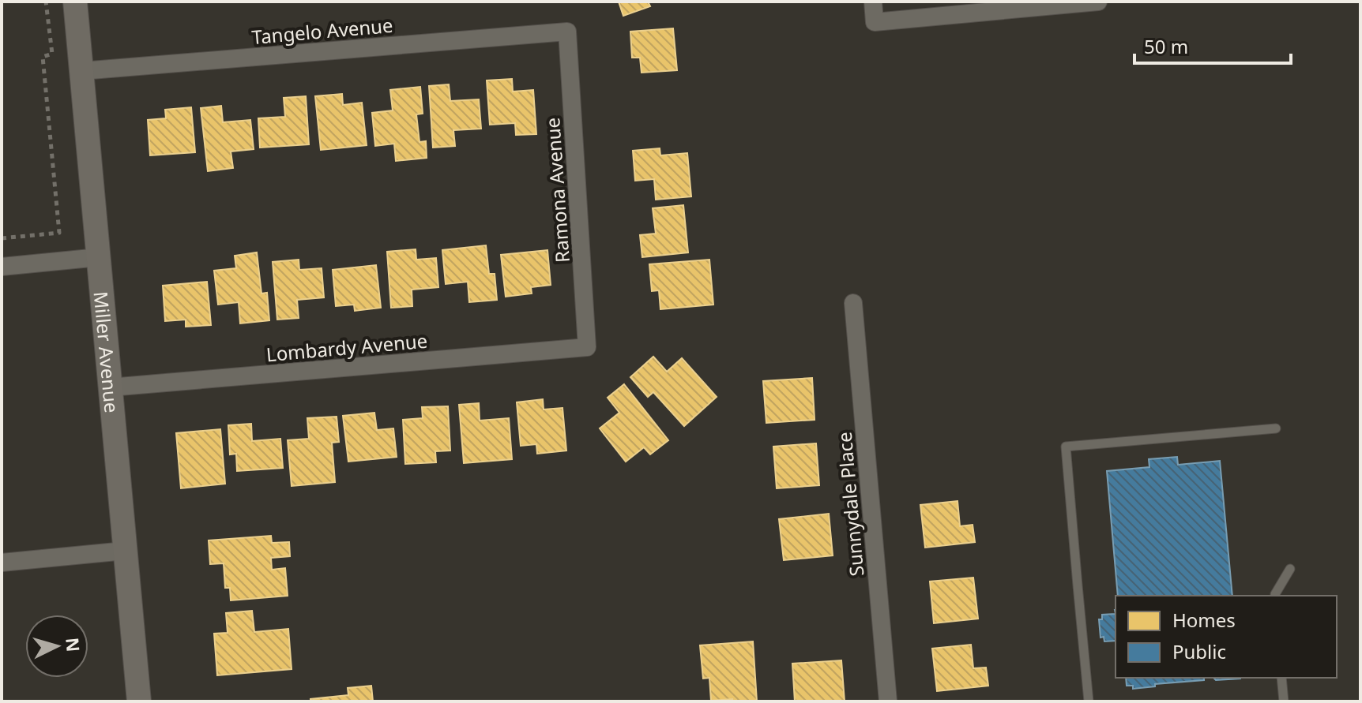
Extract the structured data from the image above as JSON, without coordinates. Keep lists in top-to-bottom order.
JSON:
{
  "streets": {
    "street": [
      "Tangelo Avenue",
      "Ramona Avenue",
      "Lombardy Avenue",
      "Miller Avenue",
      "Sunnydale Place"
    ]
  },
  "crossings": [
    ["Tangelo Avenue", "Ramona Avenue"],
    ["Tangelo Avenue", "Miller Avenue"],
    ["Ramona Avenue", "Lombardy Avenue"],
    ["Lombardy Avenue", "Miller Avenue"]
  ],
  "legend": ["Homes", "Public"],
  "scale_bar": "50 m",
  "north": "right"
}
